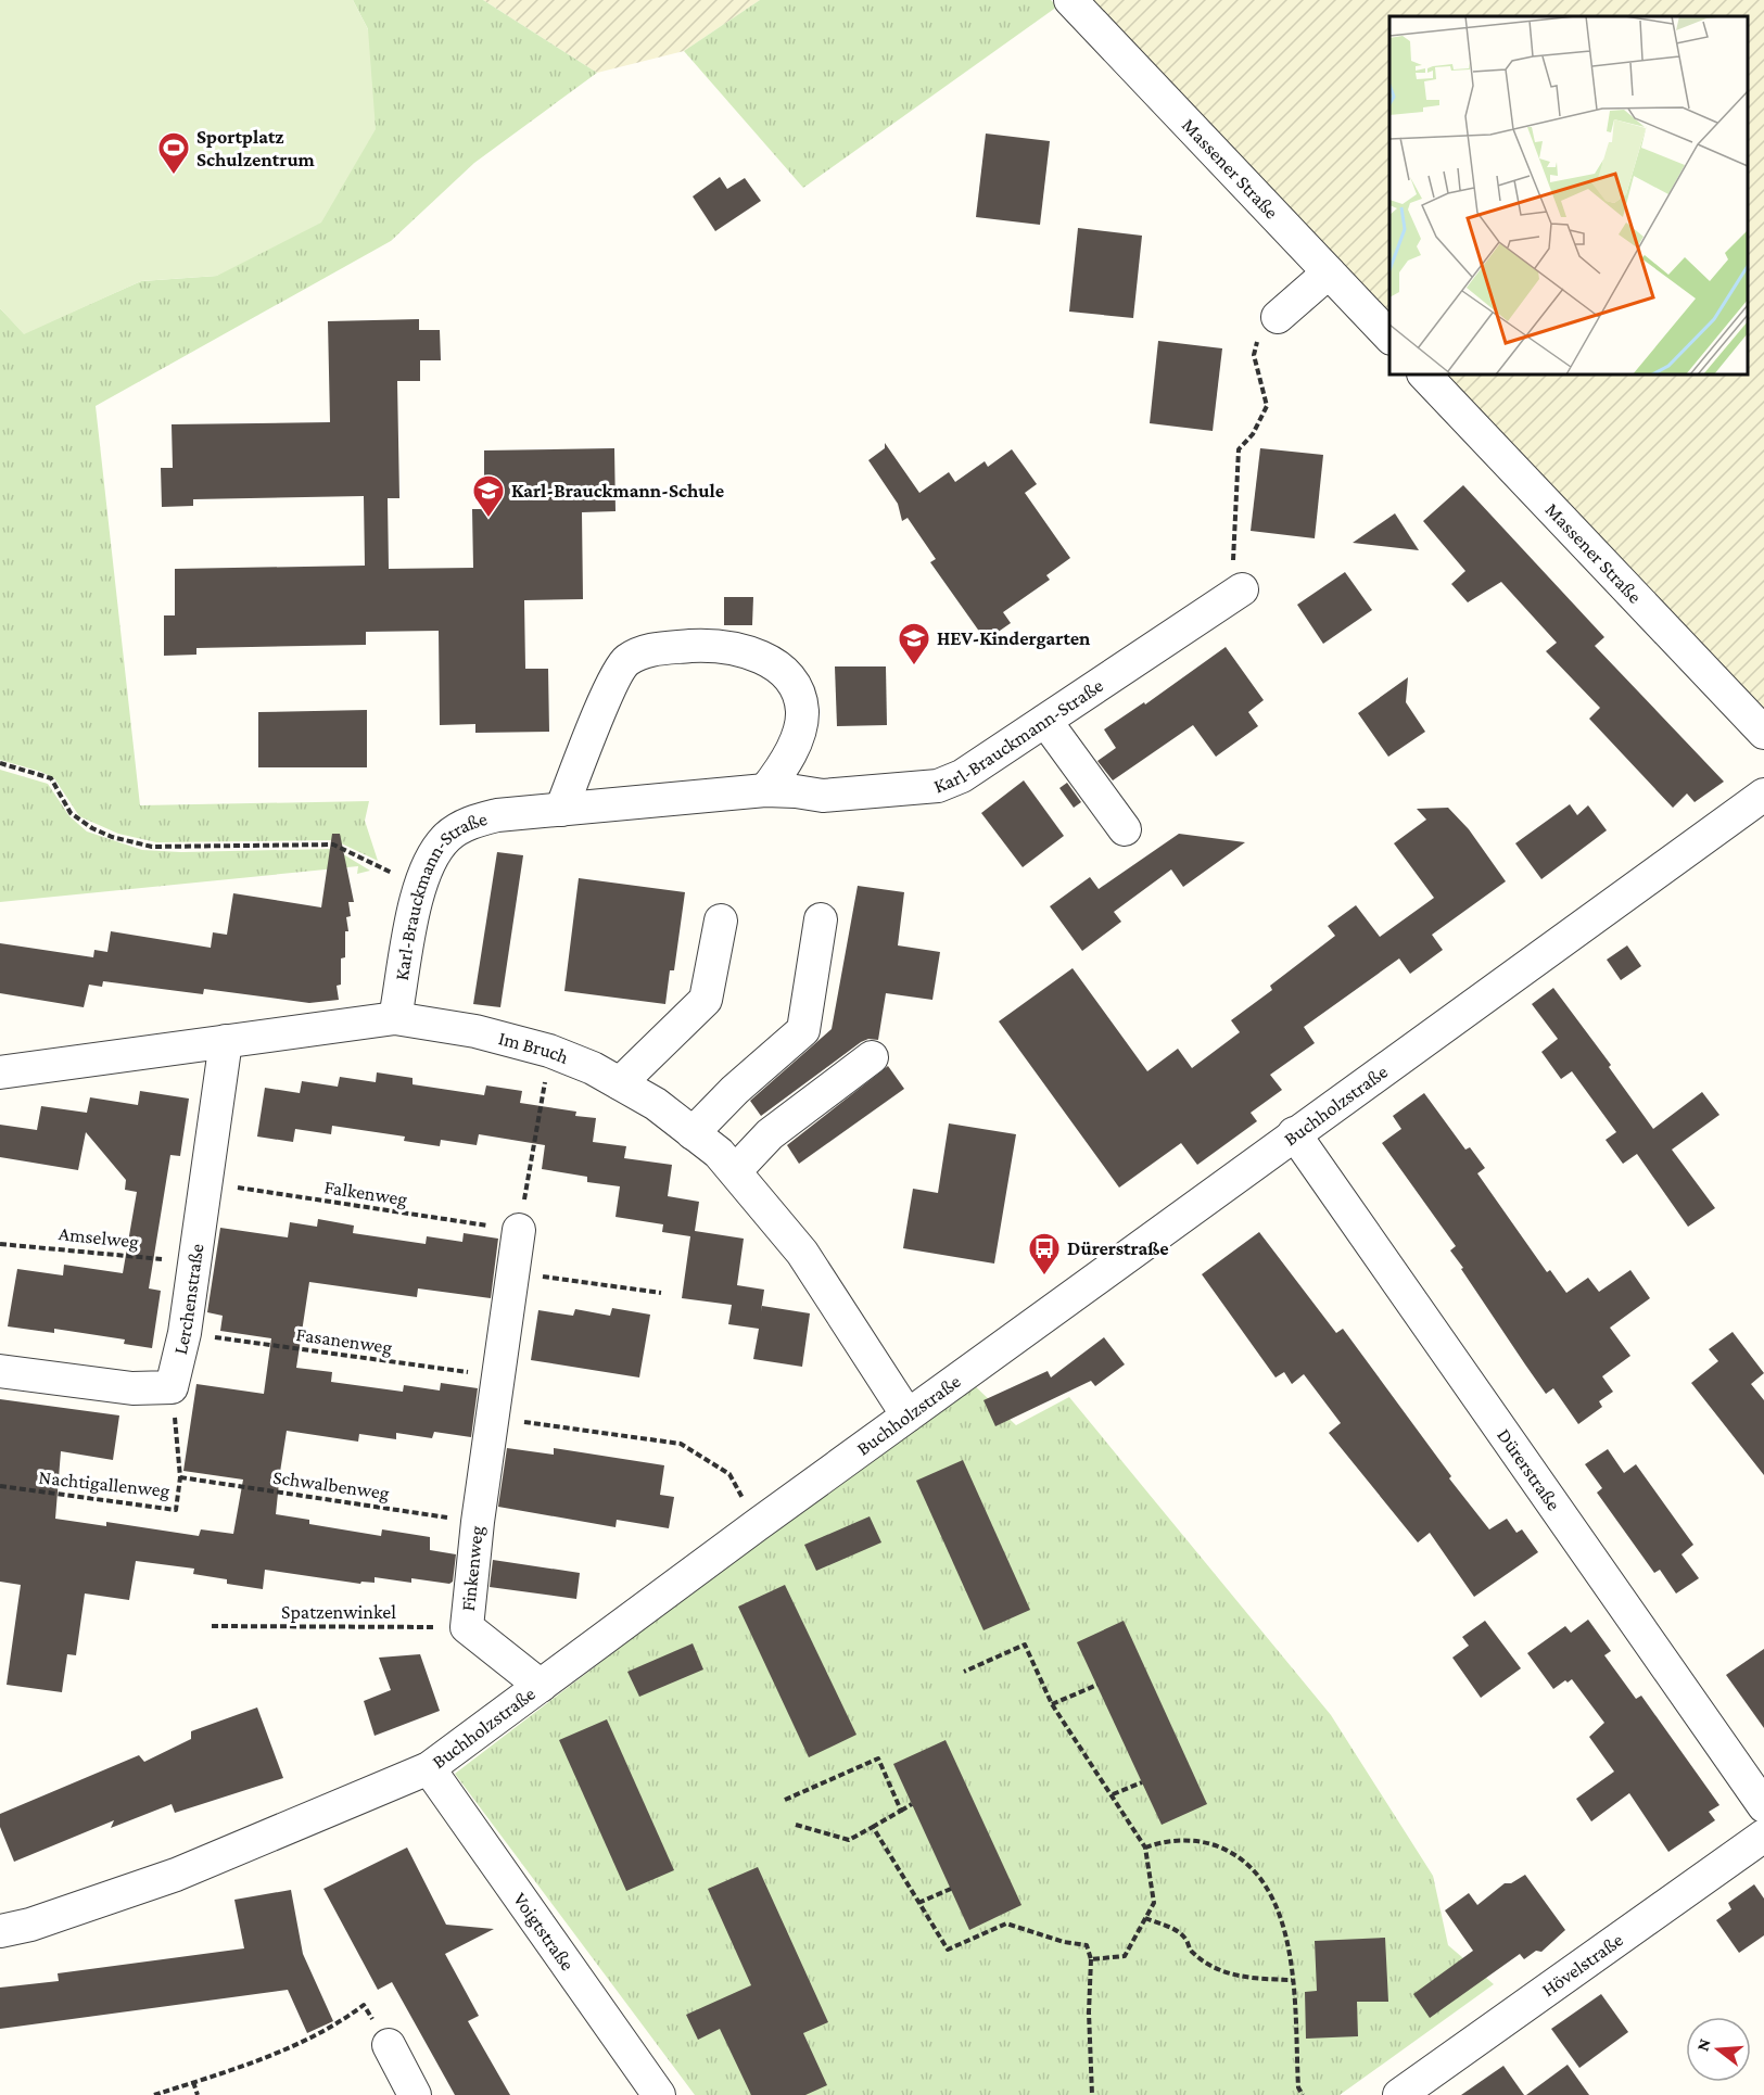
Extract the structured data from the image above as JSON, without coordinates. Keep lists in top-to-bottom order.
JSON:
{
  "streets": {
    "street": [
      "Massener Straße",
      "Karl-Brauckmann-Straße",
      "Im Bruch",
      "Buchholzstraße",
      "Lerchenstraße",
      "Dürerstraße",
      "Finkenweg",
      "Voigtstraße",
      "Hövelstraße"
    ],
    "path": [
      "Falkenweg",
      "Amselweg",
      "Fasanenweg",
      "Nachtigallenweg",
      "Schwalbenweg",
      "Spatzenwinkel"
    ]
  },
  "crossings": [
    ["Karl-Brauckmann-Straße", "Im Bruch"],
    ["Im Bruch", "Buchholzstraße"],
    ["Im Bruch", "Lerchenstraße"],
    ["Buchholzstraße", "Dürerstraße"],
    ["Buchholzstraße", "Finkenweg"],
    ["Buchholzstraße", "Voigtstraße"],
    ["Falkenweg", "Lerchenstraße"],
    ["Falkenweg", "Finkenweg"],
    ["Amselweg", "Lerchenstraße"],
    ["Lerchenstraße", "Fasanenweg"],
    ["Fasanenweg", "Finkenweg"],
    ["Nachtigallenweg", "Schwalbenweg"],
    ["Schwalbenweg", "Finkenweg"],
    ["Finkenweg", "Spatzenwinkel"]
  ],
  "places": {
    "sports": ["Sportplatz Schulzentrum"],
    "school or university": ["Karl-Brauckmann-Schule", "HEV-Kindergarten"],
    "bus stop": ["Dürerstraße"]
  },
  "north": "left"
}
